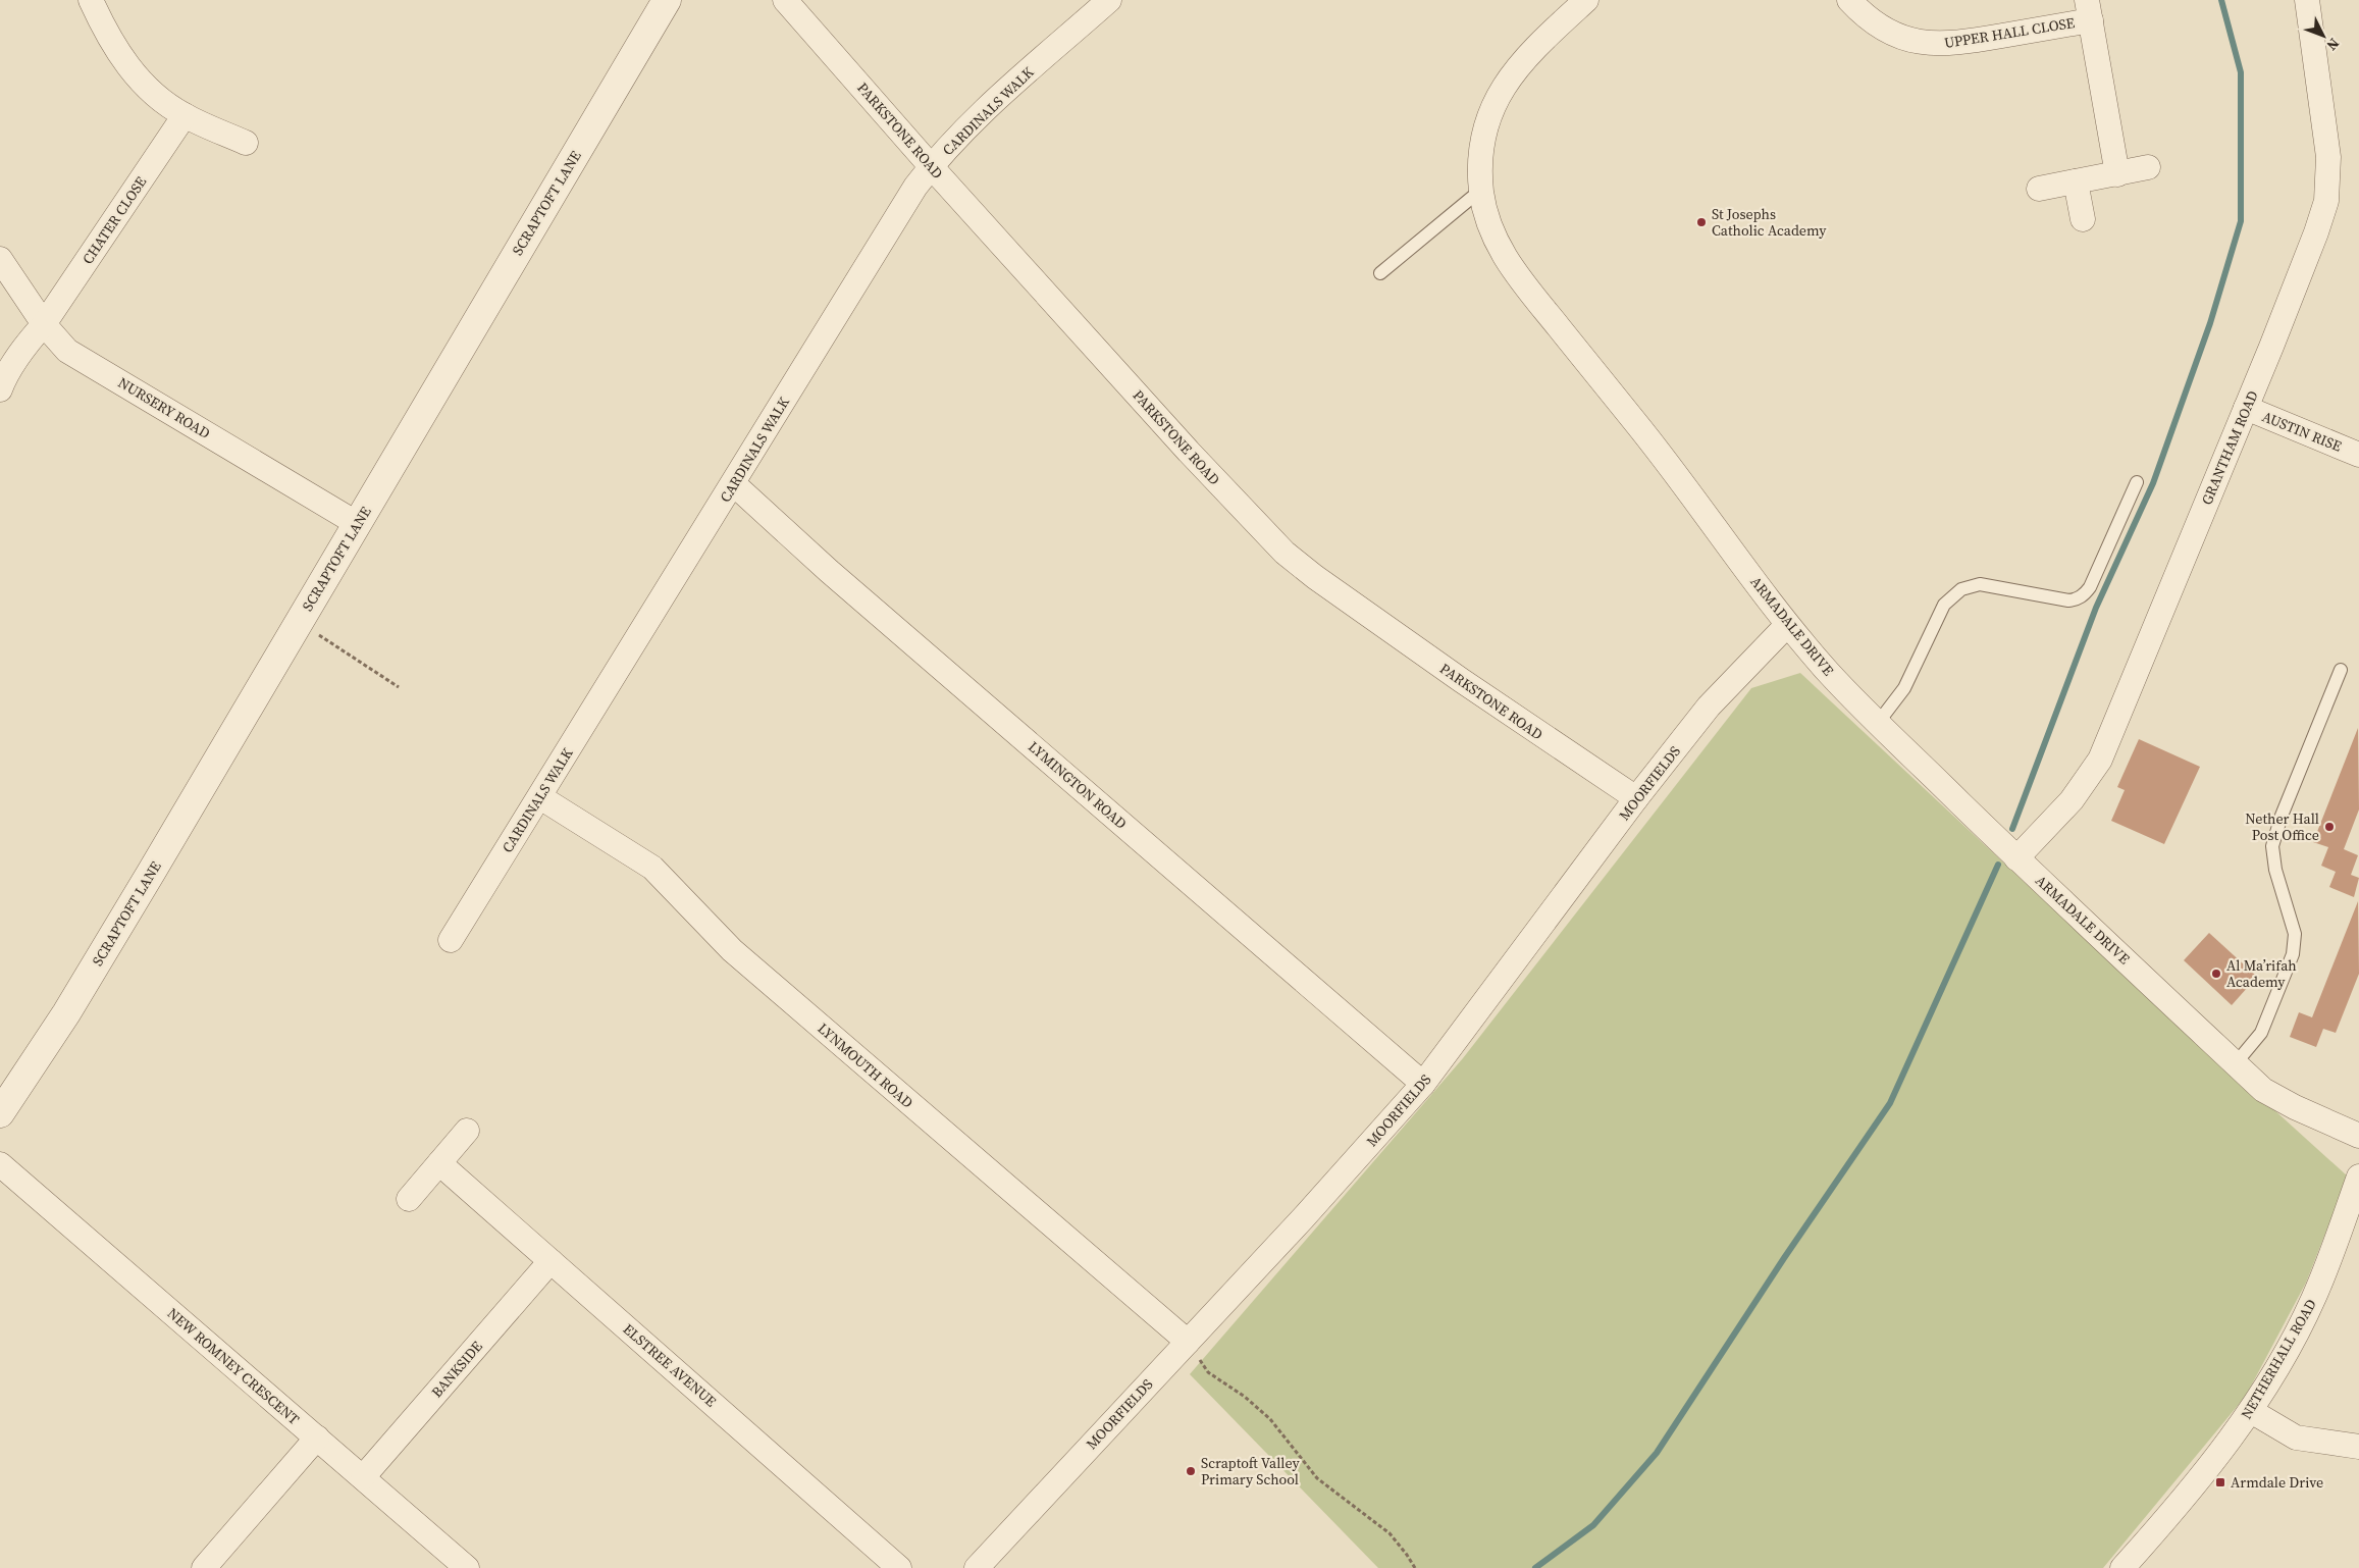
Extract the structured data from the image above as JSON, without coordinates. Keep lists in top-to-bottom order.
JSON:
{
  "streets": {
    "street": [
      "UPPER HALL CLOSE",
      "CARDINALS WALK",
      "PARKSTONE ROAD",
      "SCRAPTOFT LANE",
      "CHATER CLOSE",
      "NURSERY ROAD",
      "AUSTIN RISE",
      "GRANTHAM ROAD",
      "ARMADALE DRIVE",
      "MOORFIELDS",
      "LYMINGTON ROAD",
      "LYNMOUTH ROAD",
      "NETHERHALL ROAD",
      "ELSTREE AVENUE",
      "NEW ROMNEY CRESCENT",
      "BANKSIDE"
    ]
  },
  "crossings": [
    ["CARDINALS WALK", "PARKSTONE ROAD"],
    ["CARDINALS WALK", "LYMINGTON ROAD"],
    ["CARDINALS WALK", "LYNMOUTH ROAD"],
    ["PARKSTONE ROAD", "MOORFIELDS"],
    ["SCRAPTOFT LANE", "NURSERY ROAD"],
    ["CHATER CLOSE", "NURSERY ROAD"],
    ["AUSTIN RISE", "GRANTHAM ROAD"],
    ["GRANTHAM ROAD", "ARMADALE DRIVE"],
    ["ARMADALE DRIVE", "MOORFIELDS"],
    ["MOORFIELDS", "LYMINGTON ROAD"],
    ["MOORFIELDS", "LYNMOUTH ROAD"],
    ["ELSTREE AVENUE", "BANKSIDE"],
    ["NEW ROMNEY CRESCENT", "BANKSIDE"]
  ],
  "places": {
    "other": [
      "St Josephs Catholic Academy",
      "Nether Hall Post Office",
      "Al Ma’rifah Academy",
      "Scraptoft Valley Primary School"
    ],
    "transit": ["Armdale Drive"]
  },
  "north": "bottom right"
}
